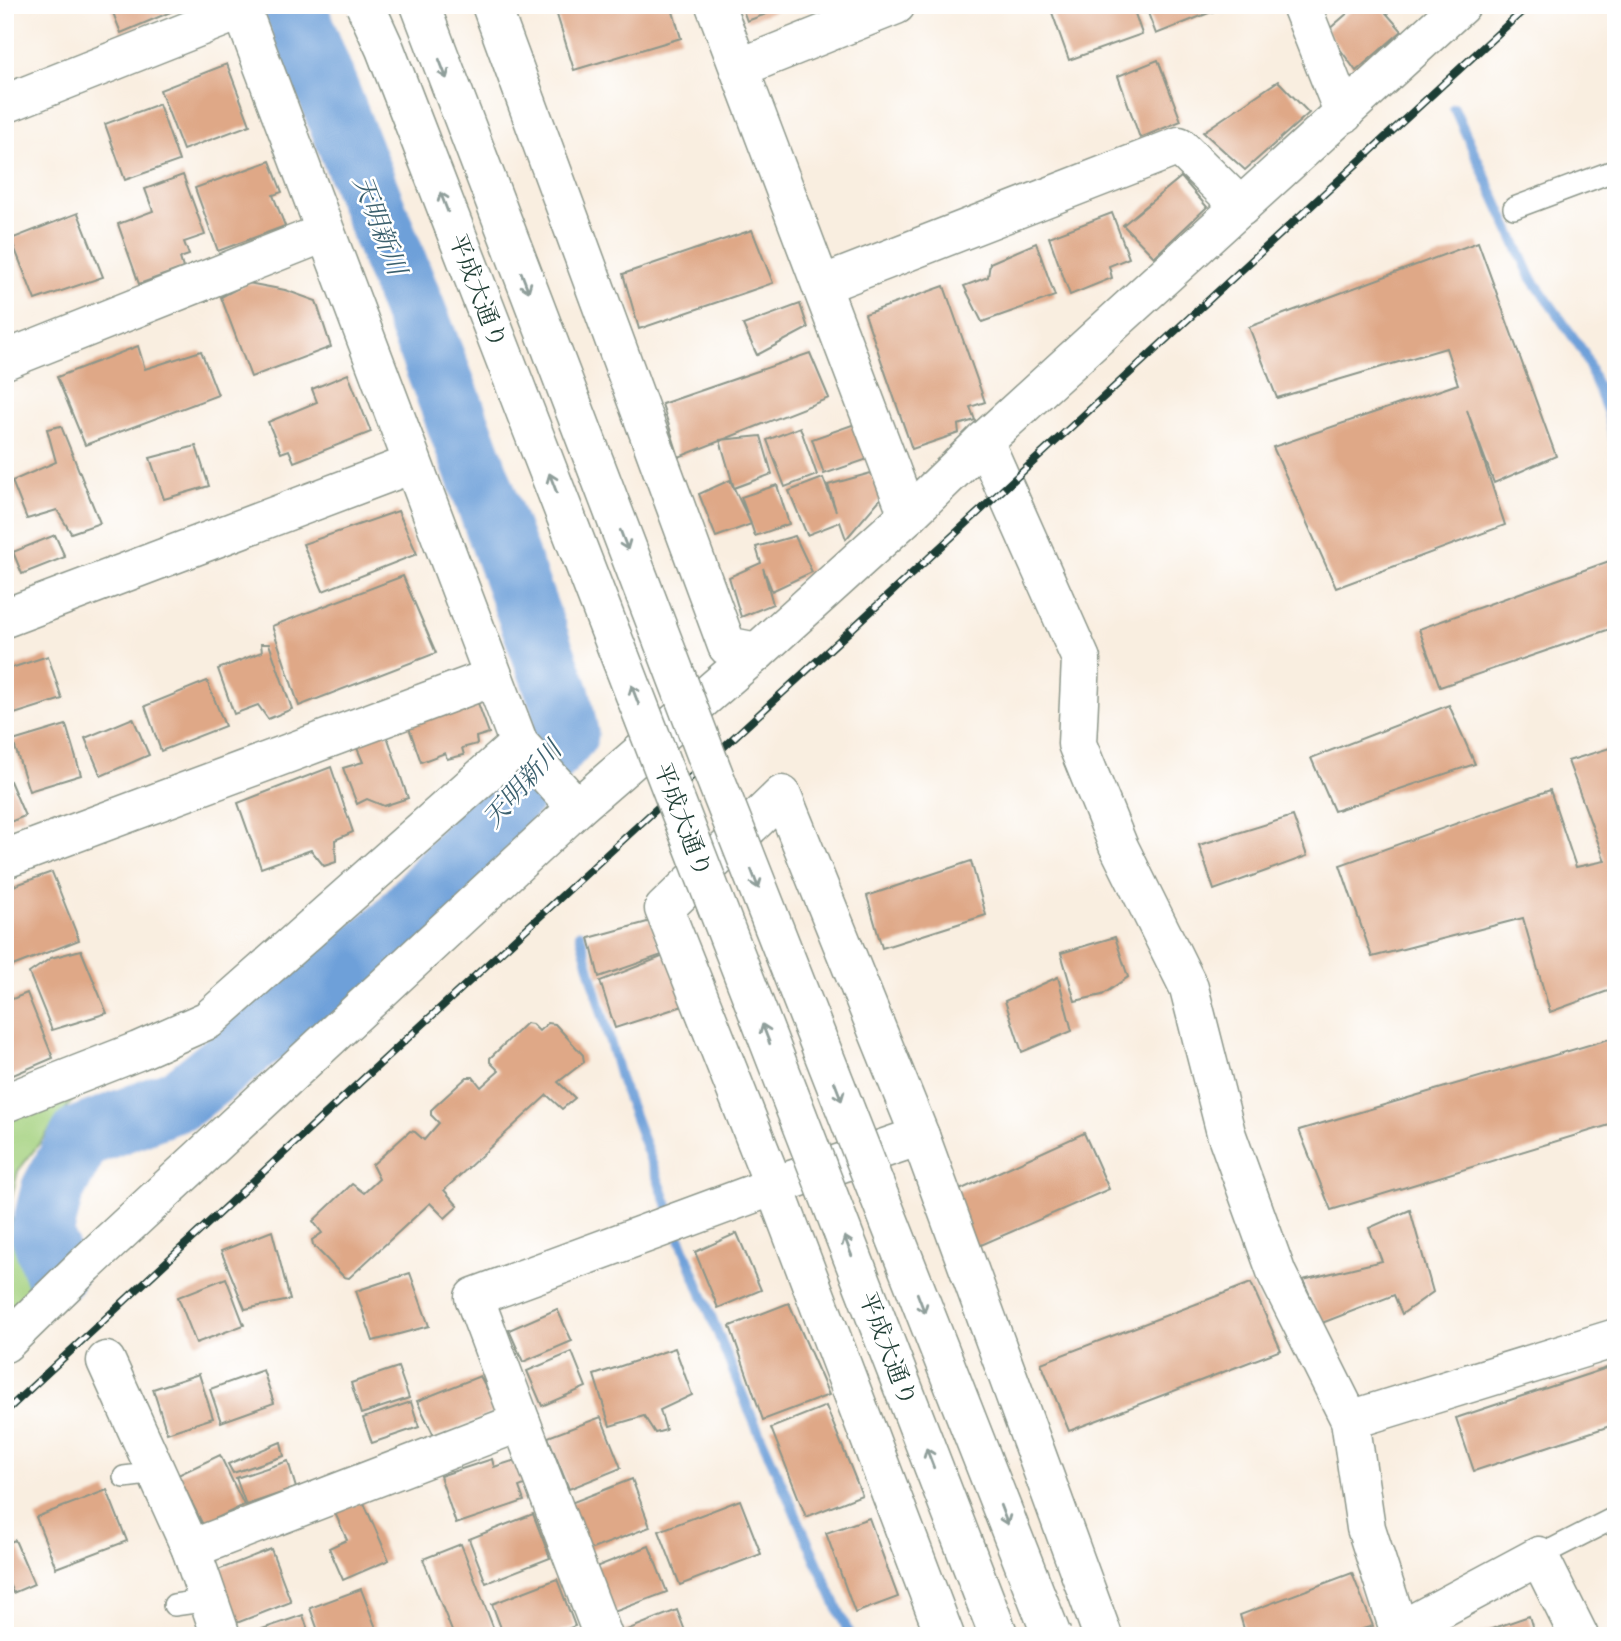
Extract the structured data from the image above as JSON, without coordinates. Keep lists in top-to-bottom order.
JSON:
{
  "streets": {
    "street": ["平成大通り"]
  },
  "water": ["天明新川"]
}
